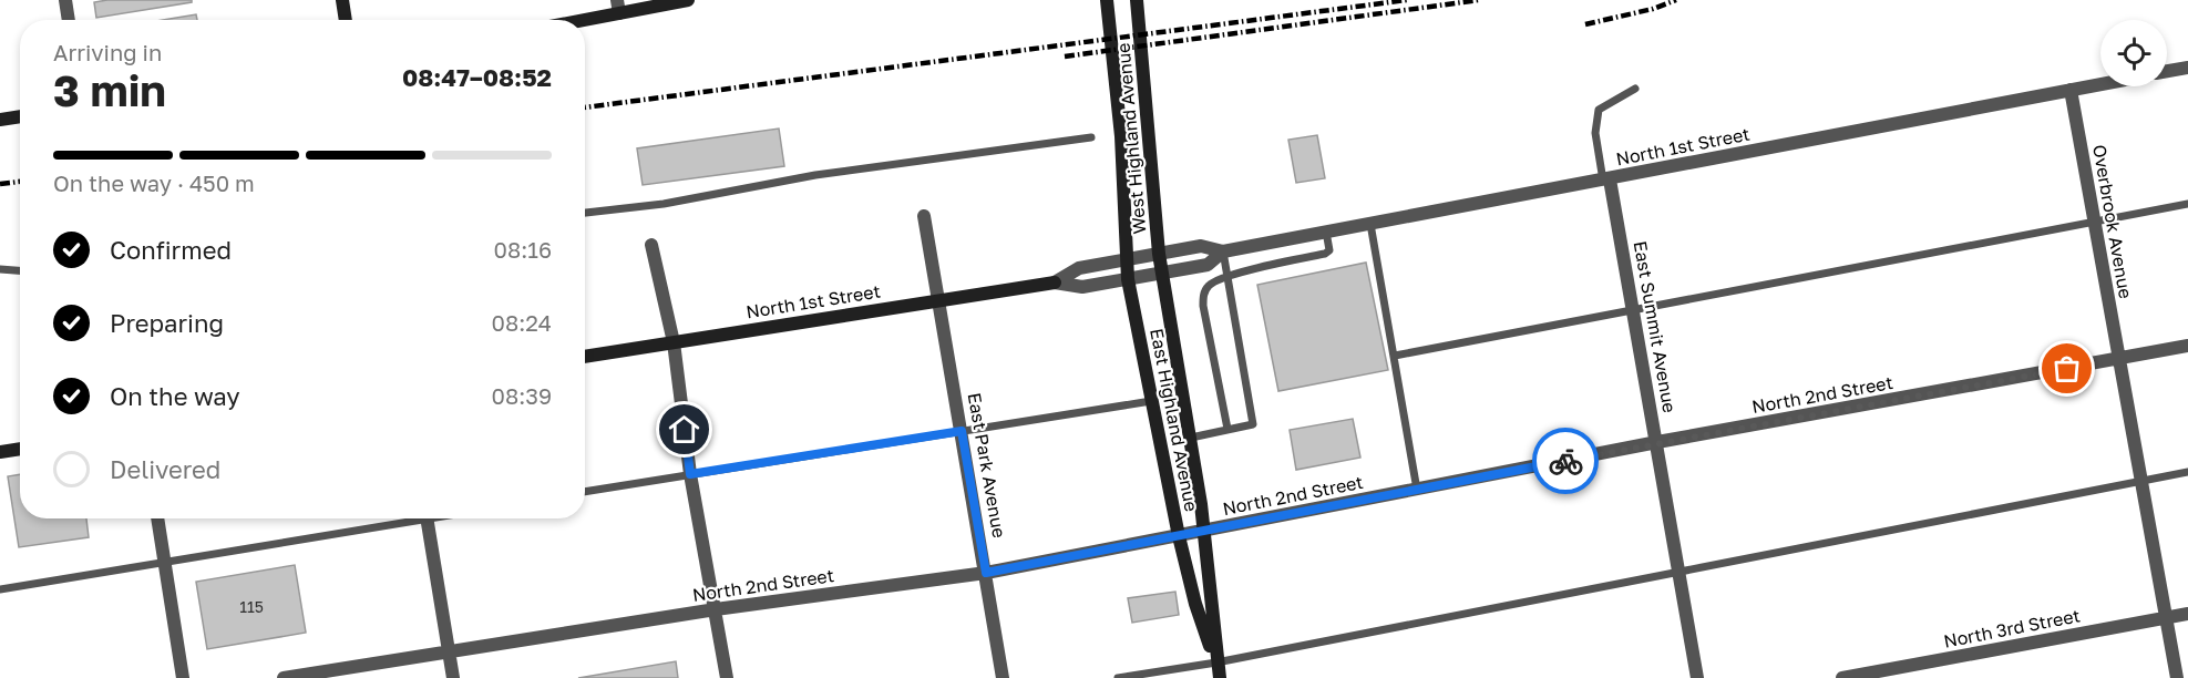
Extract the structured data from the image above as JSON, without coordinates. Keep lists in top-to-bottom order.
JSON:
{
  "streets": {
    "main road": ["West Highland Avenue", "North 1st Street", "East Highland Avenue"],
    "street": [
      "Overbrook Avenue",
      "East Summit Avenue",
      "North 2nd Street",
      "East Park Avenue",
      "North 3rd Street"
    ]
  },
  "crossings": [
    ["West Highland Avenue", "North 1st Street"],
    ["West Highland Avenue", "East Highland Avenue"],
    ["North 1st Street", "Overbrook Avenue"],
    ["North 1st Street", "East Summit Avenue"],
    ["North 1st Street", "East Highland Avenue"],
    ["North 1st Street", "East Park Avenue"],
    ["Overbrook Avenue", "North 2nd Street"],
    ["Overbrook Avenue", "North 3rd Street"],
    ["East Summit Avenue", "North 2nd Street"],
    ["North 2nd Street", "East Highland Avenue"],
    ["North 2nd Street", "East Park Avenue"]
  ],
  "house_numbers": ["115"],
  "page": {
    "heading": ["3 min", "Arriving in", "08:47–08:52"],
    "bar": "On the way · 450 m",
    "list": [
      ["Confirmed", "08:16"],
      ["Preparing", "08:24"],
      ["On the way", "08:39"],
      "Delivered"
    ]
  }
}
